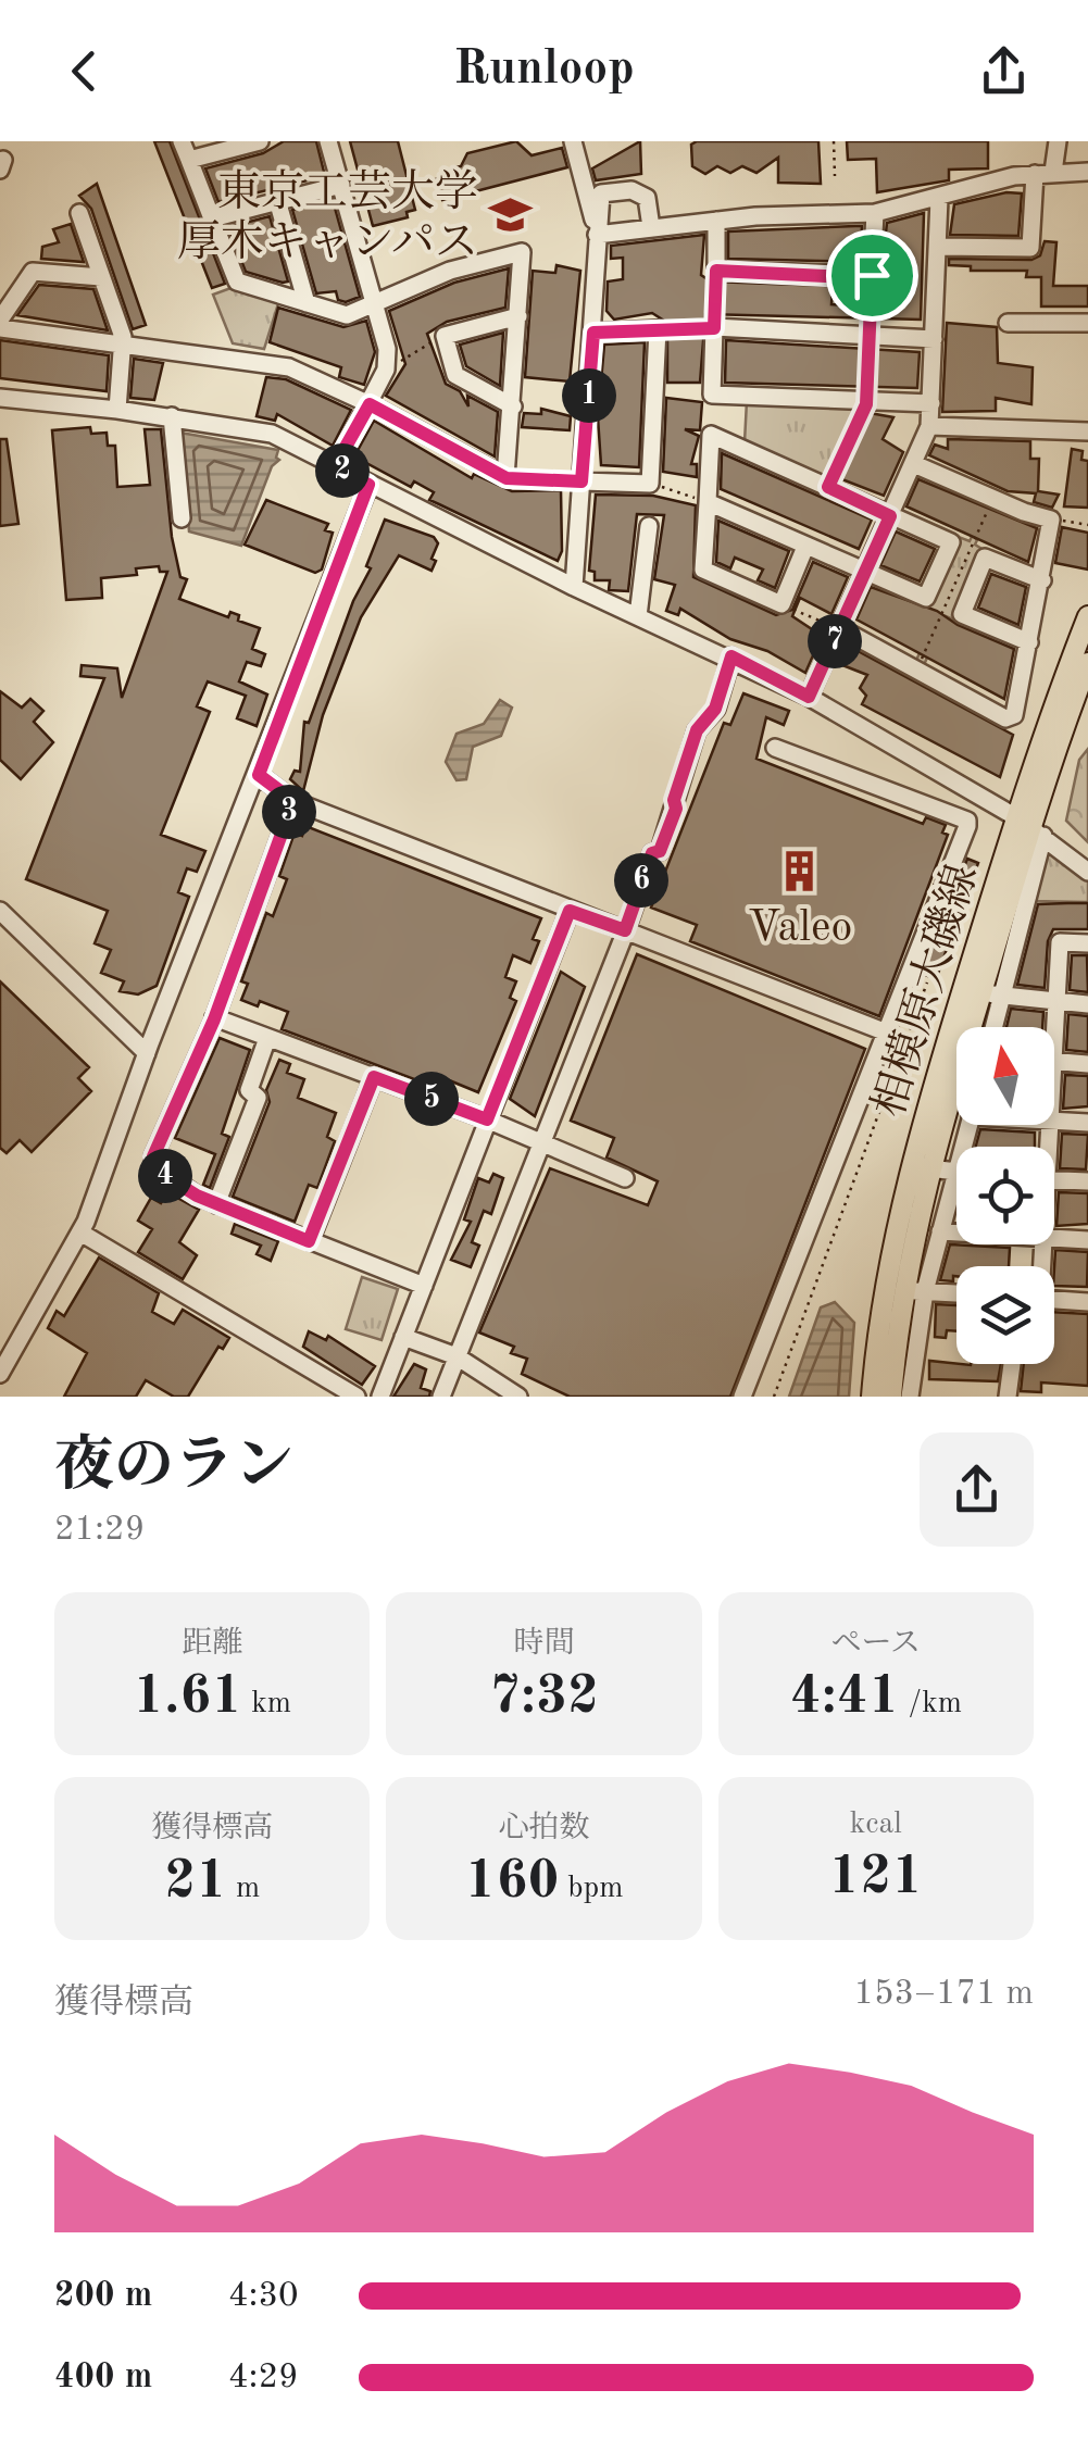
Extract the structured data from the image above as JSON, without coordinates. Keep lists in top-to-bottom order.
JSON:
{
  "streets": {
    "main road": ["相模原大磯線"]
  },
  "places": {
    "school or university": ["東京工芸大学 厚木キャンパス"],
    "building": ["Valeo"]
  },
  "north": "top",
  "page": {
    "header": "Runloop",
    "pins": [
      "1",
      "2",
      "7",
      "3",
      "6",
      "5",
      "4"
    ],
    "heading": ["夜のラン", "21:29"],
    "stats": [
      ["距離", "1.61 km"],
      ["時間", "7:32"],
      ["ペース", "4:41 /km"],
      ["獲得標高", "21 m"],
      ["心拍数", "160 bpm"],
      ["kcal", "121"]
    ],
    "chart": ["獲得標高", "153–171 m"],
    "list": [
      {
        "name": "200 m",
        "note": "4:30"
      },
      {
        "name": "400 m",
        "note": "4:29"
      }
    ]
  }
}
